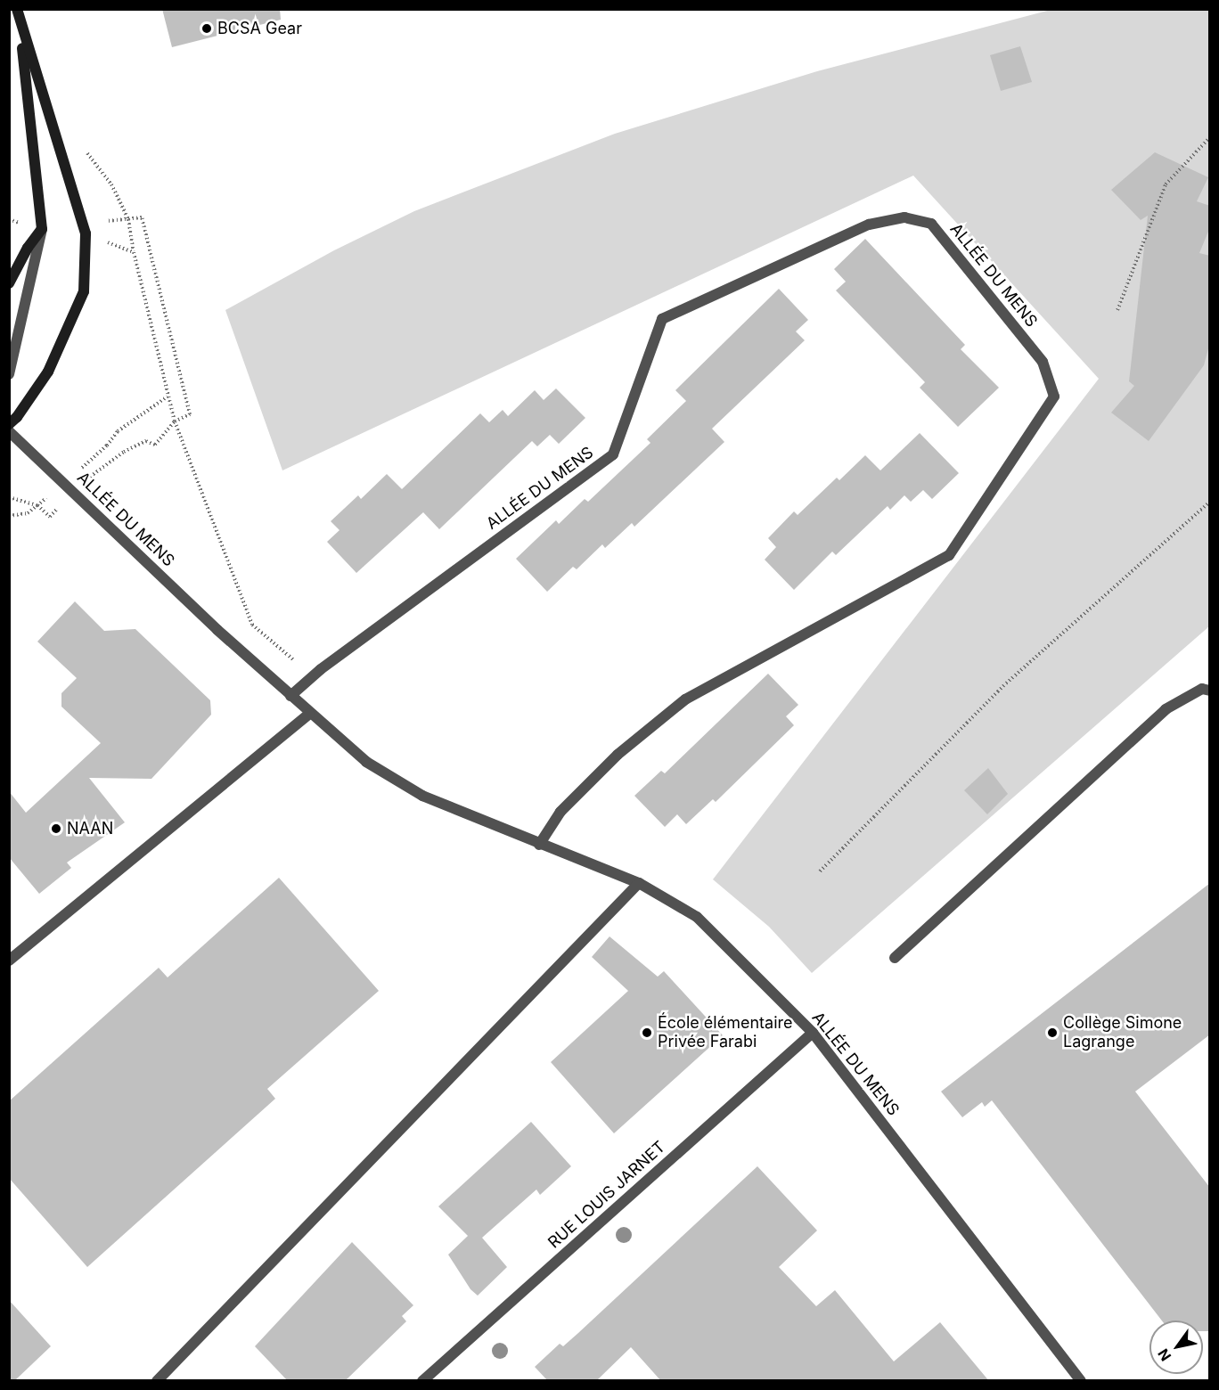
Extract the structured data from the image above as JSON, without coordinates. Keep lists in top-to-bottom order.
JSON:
{
  "streets": {
    "street": ["ALLÉE DU MENS", "RUE LOUIS JARNET"]
  },
  "crossings": [
    ["ALLÉE DU MENS", "RUE LOUIS JARNET"]
  ],
  "places": [
    "BCSA Gear",
    "NAAN",
    "École élémentaire Privée Farabi",
    "Collège Simone Lagrange"
  ],
  "north": "bottom left"
}
